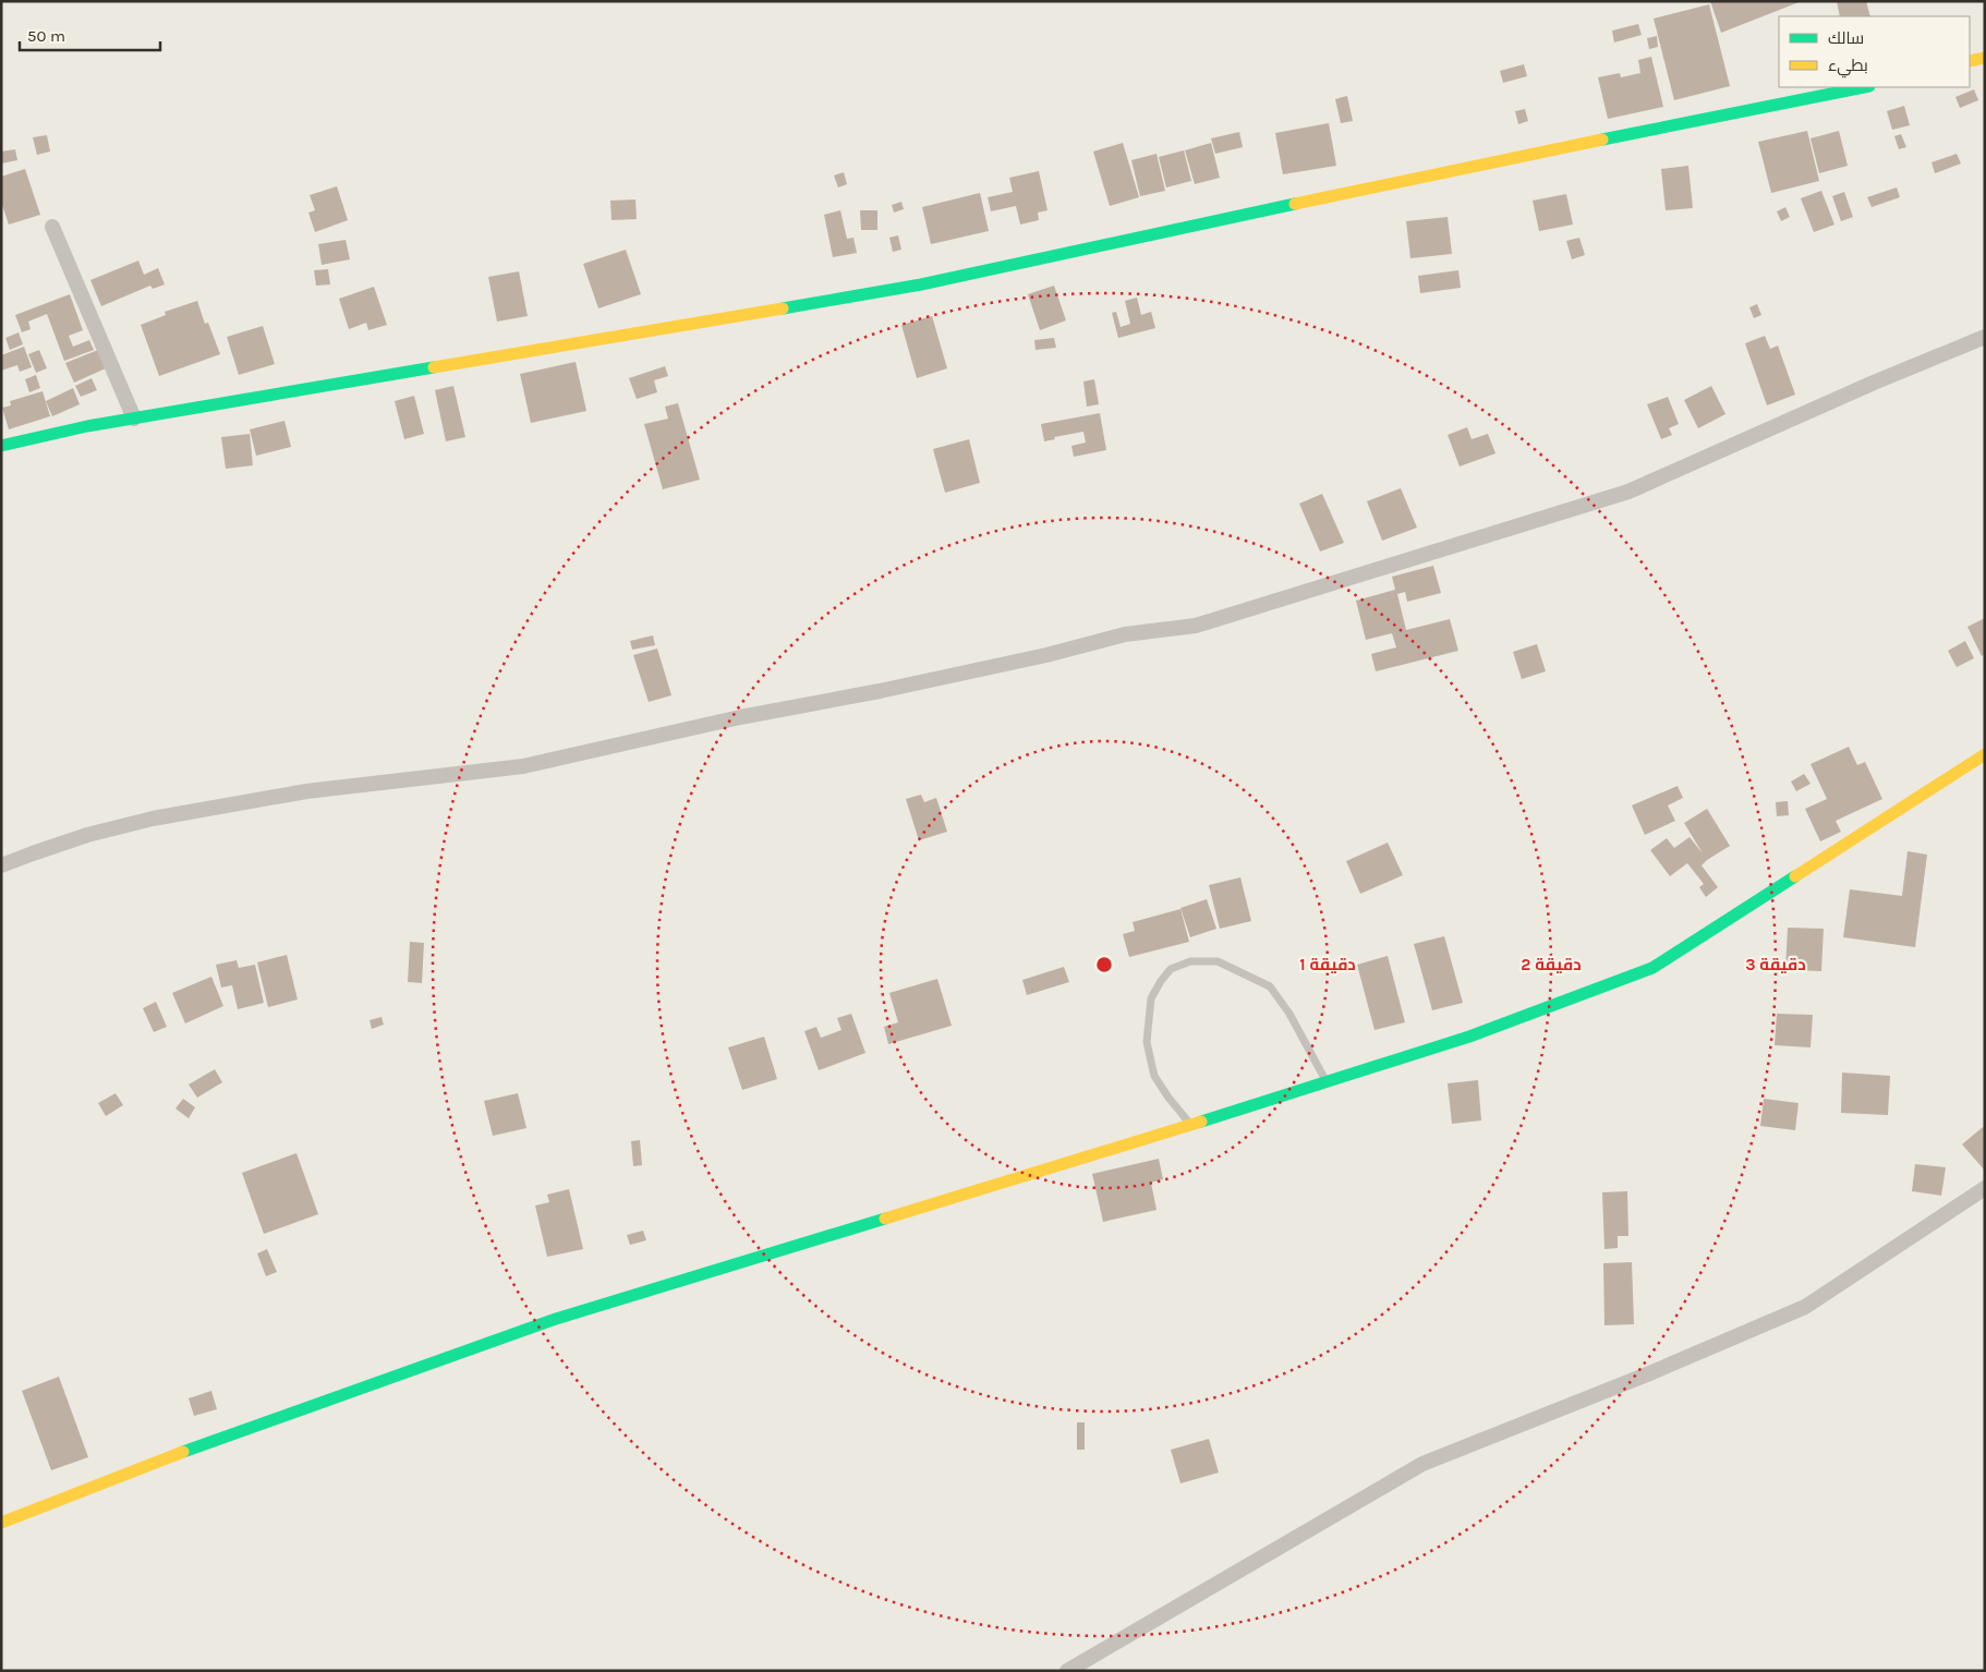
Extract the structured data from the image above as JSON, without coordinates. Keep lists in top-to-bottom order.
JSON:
{
  "legend": ["سالك", "بطيء"],
  "scale_bar": "50 m",
  "rings": ["1 دقيقة", "2 دقيقة", "3 دقيقة"]
}
